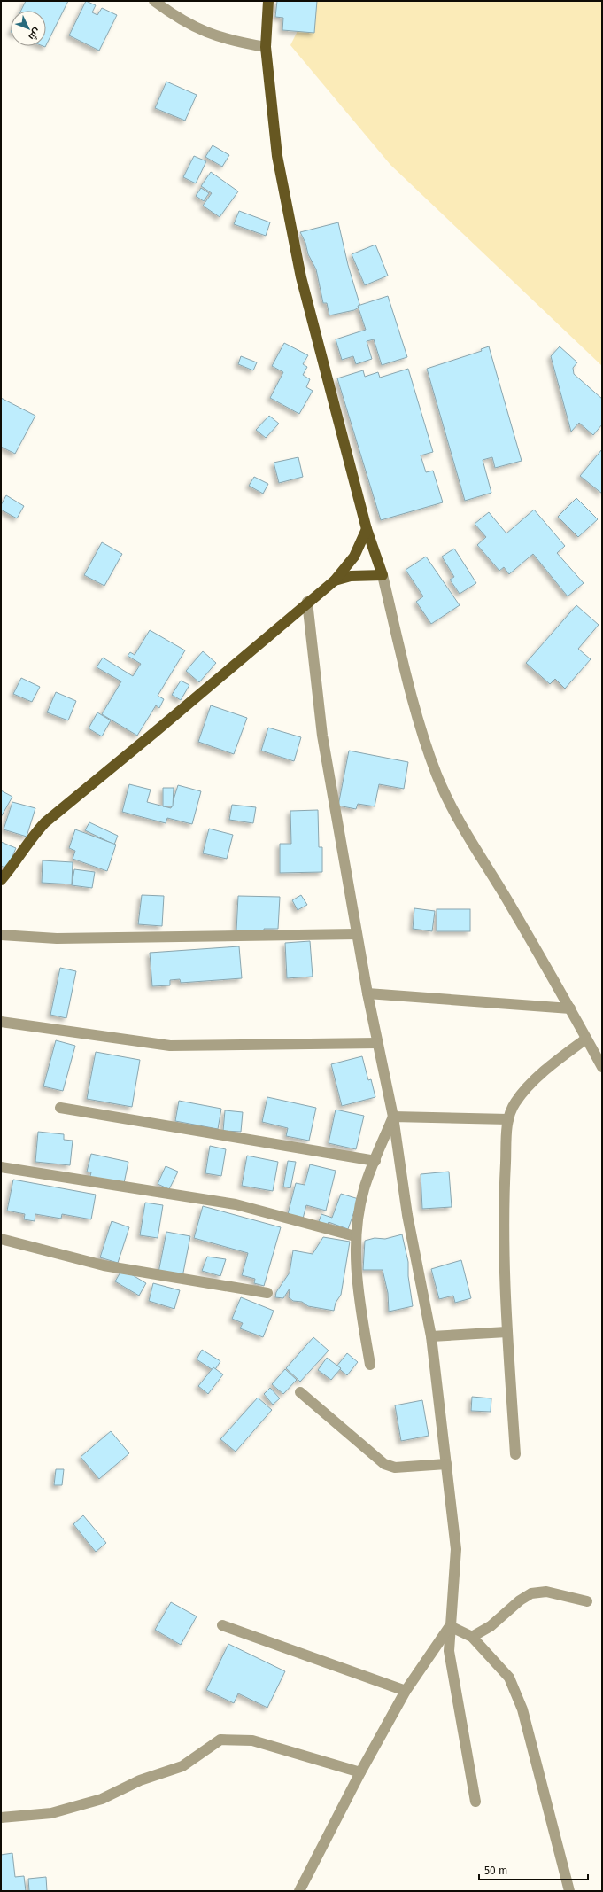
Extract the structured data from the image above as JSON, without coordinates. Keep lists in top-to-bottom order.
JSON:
{
  "scale_bar": "50 m",
  "north": "bottom right"
}
